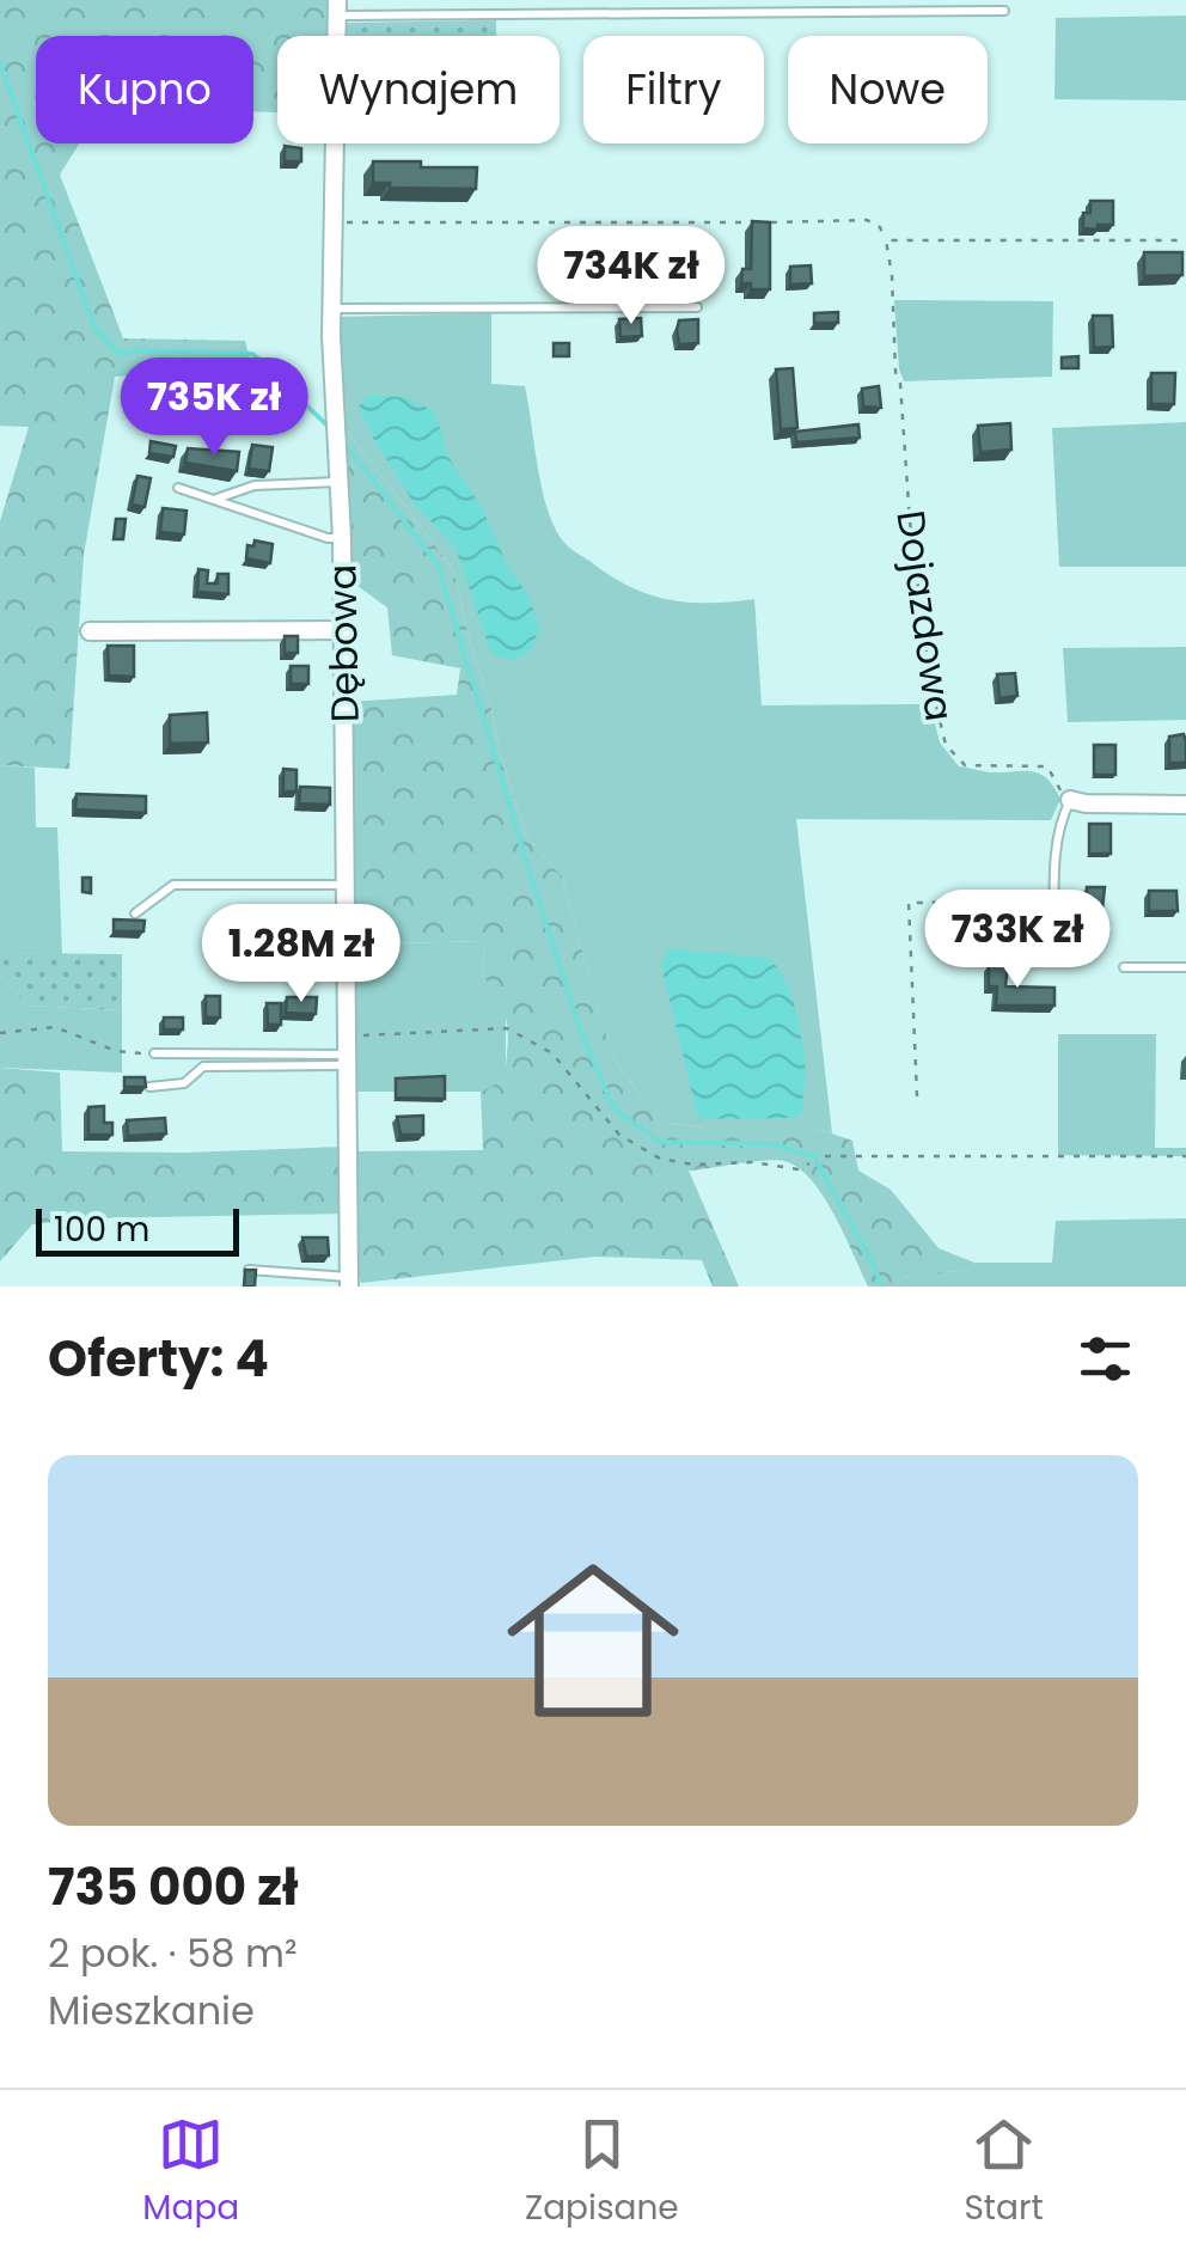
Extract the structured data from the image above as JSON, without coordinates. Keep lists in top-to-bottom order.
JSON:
{
  "streets": {
    "street": ["Dębowa"],
    "path": ["Dojazdowa"]
  },
  "scale_bar": "100 m",
  "page": {
    "chip": [
      "Kupno",
      "Wynajem",
      "Filtry",
      "Nowe"
    ],
    "price": [
      "734K zł",
      "735K zł",
      "733K zł",
      "1.28M zł"
    ],
    "scale": "100 m",
    "heading": "Oferty: 4",
    "list": [
      {
        "name": "735 000 zł",
        "note": "2 pok. · 58 m² · Mieszkanie"
      }
    ],
    "tabs": ["Mapa", "Zapisane", "Start"]
  }
}
